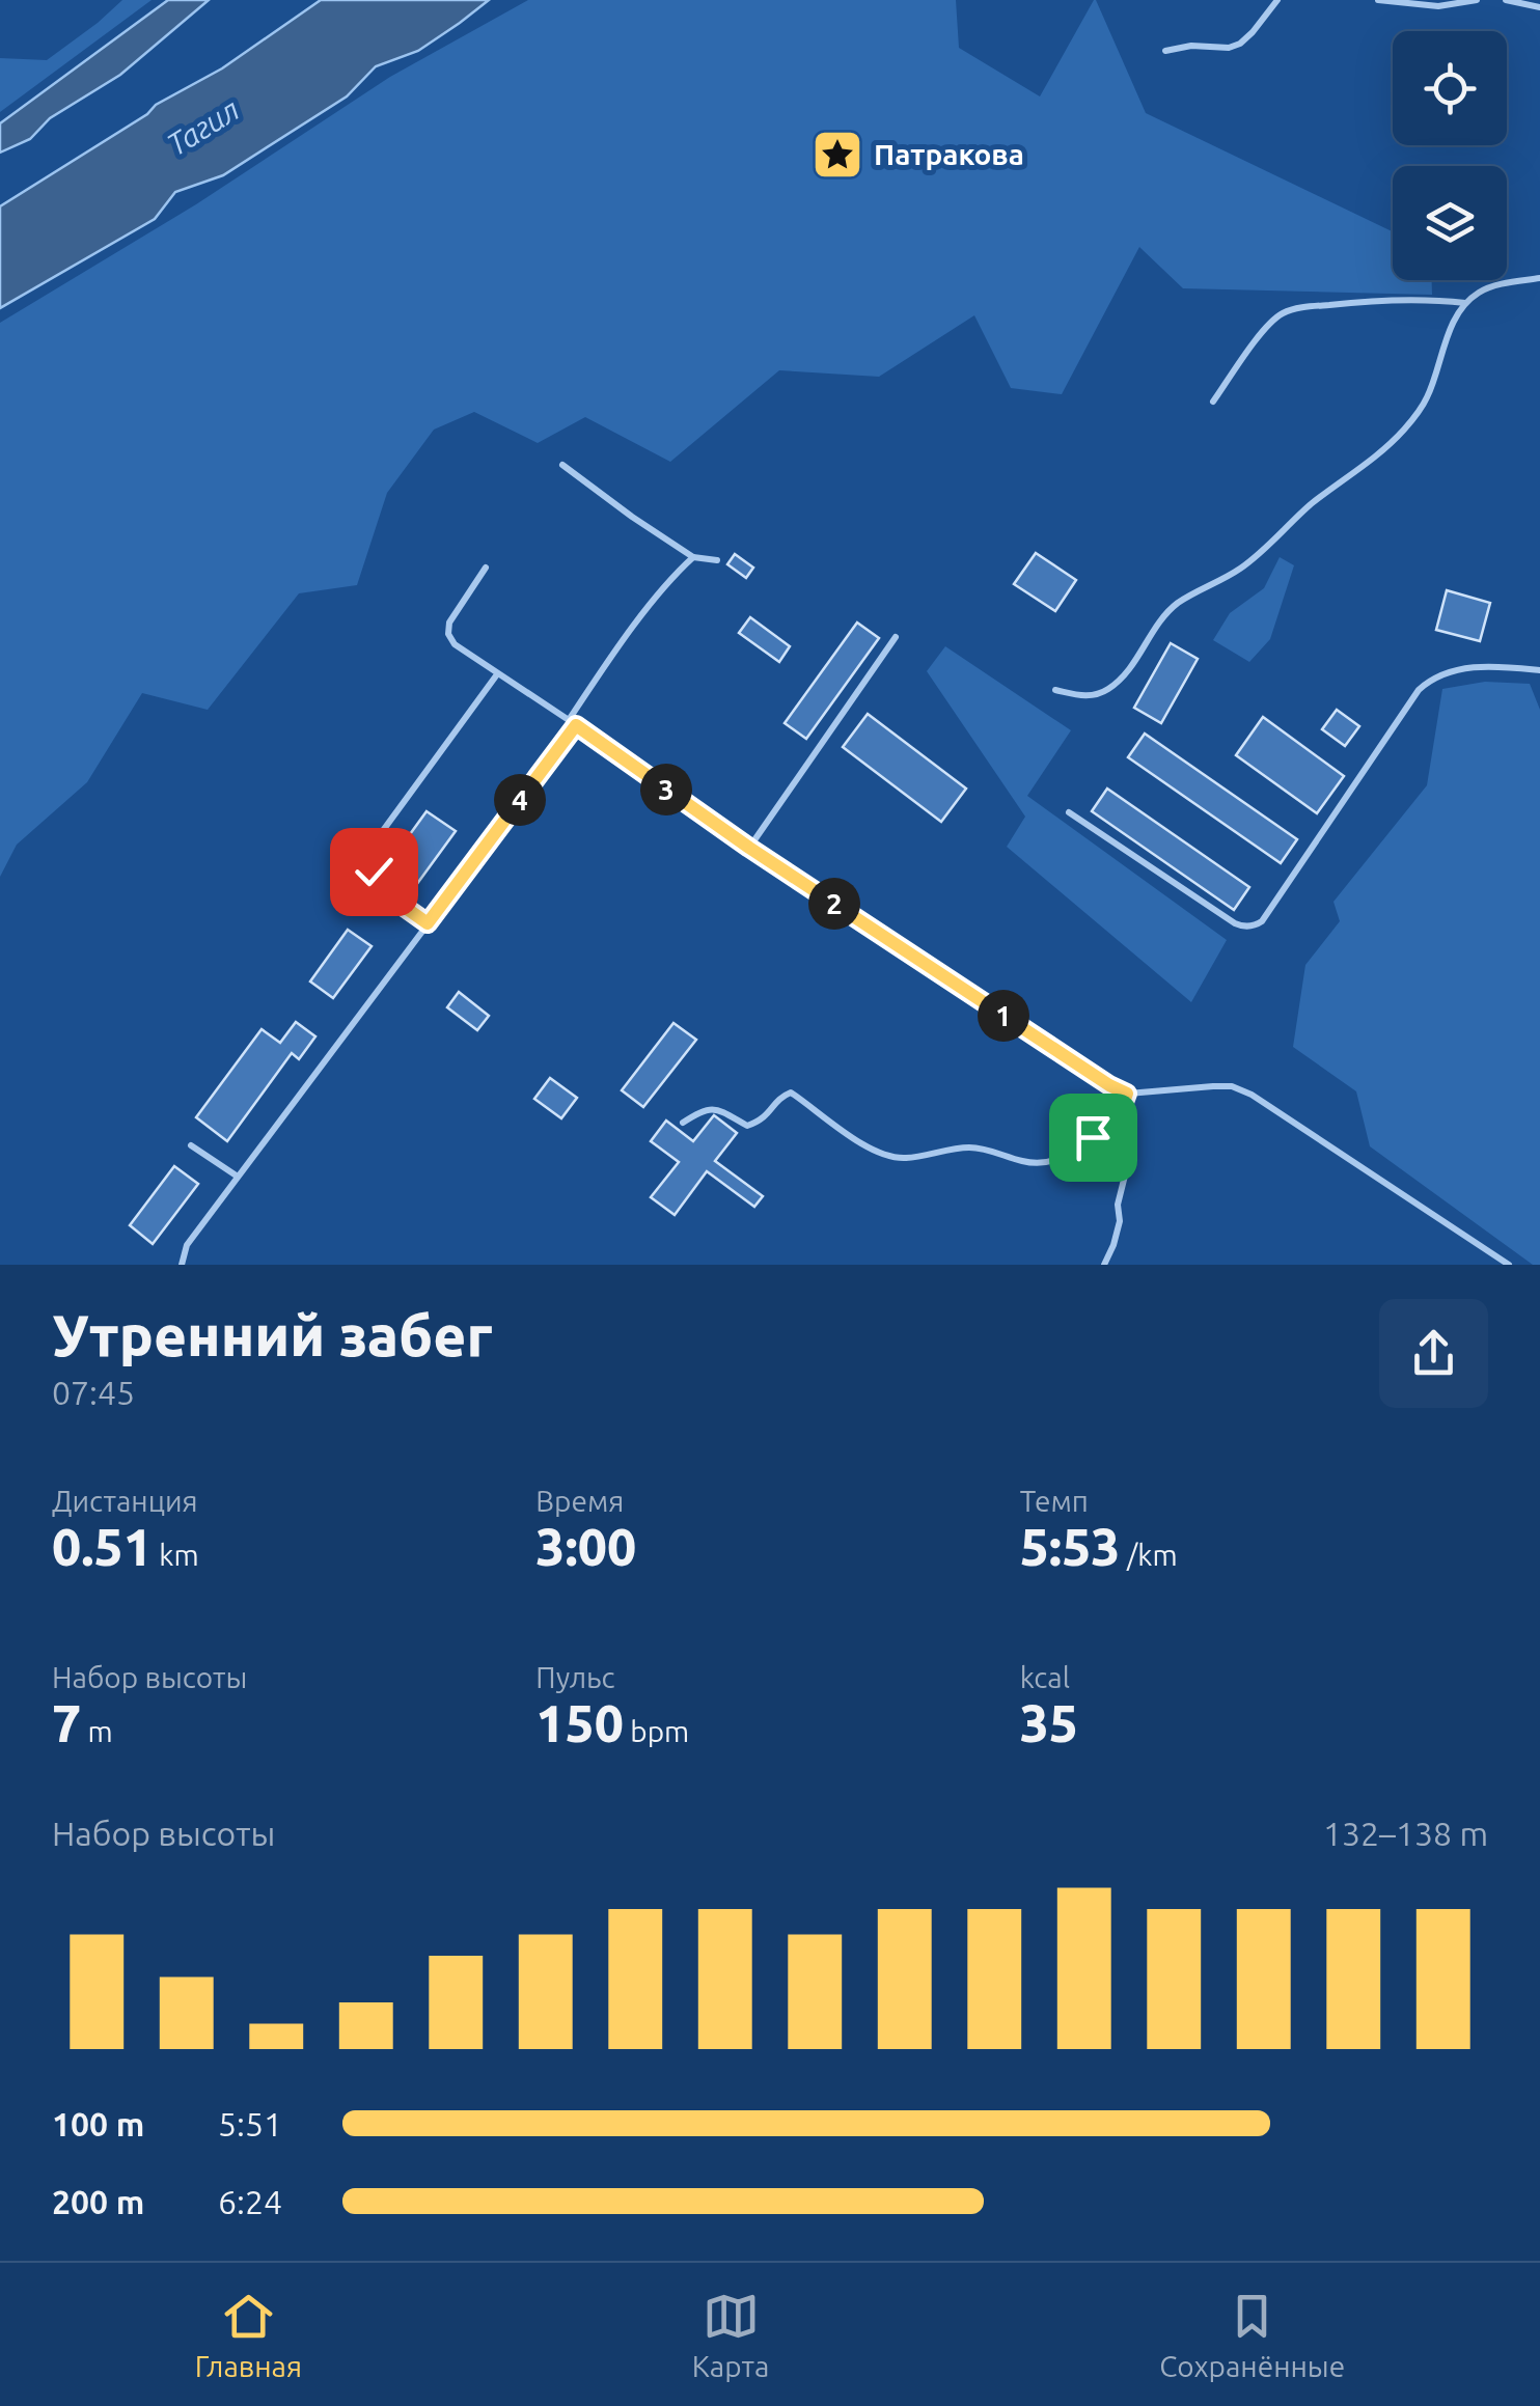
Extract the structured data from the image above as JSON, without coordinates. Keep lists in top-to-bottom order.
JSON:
{
  "water": ["Тагил"],
  "places": {
    "place": ["Патракова"]
  },
  "page": {
    "pins": [
      "3",
      "4",
      "2",
      "1"
    ],
    "heading": ["Утренний забег", "07:45"],
    "stats": [
      ["Дистанция", "0.51 km"],
      ["Время", "3:00"],
      ["Темп", "5:53 /km"],
      ["Набор высоты", "7 m"],
      ["Пульс", "150 bpm"],
      ["kcal", "35"]
    ],
    "chart": ["Набор высоты", "132–138 m"],
    "list": [
      {
        "name": "100 m",
        "note": "5:51"
      },
      {
        "name": "200 m",
        "note": "6:24"
      }
    ],
    "tabs": ["Главная", "Карта", "Сохранённые"]
  }
}
